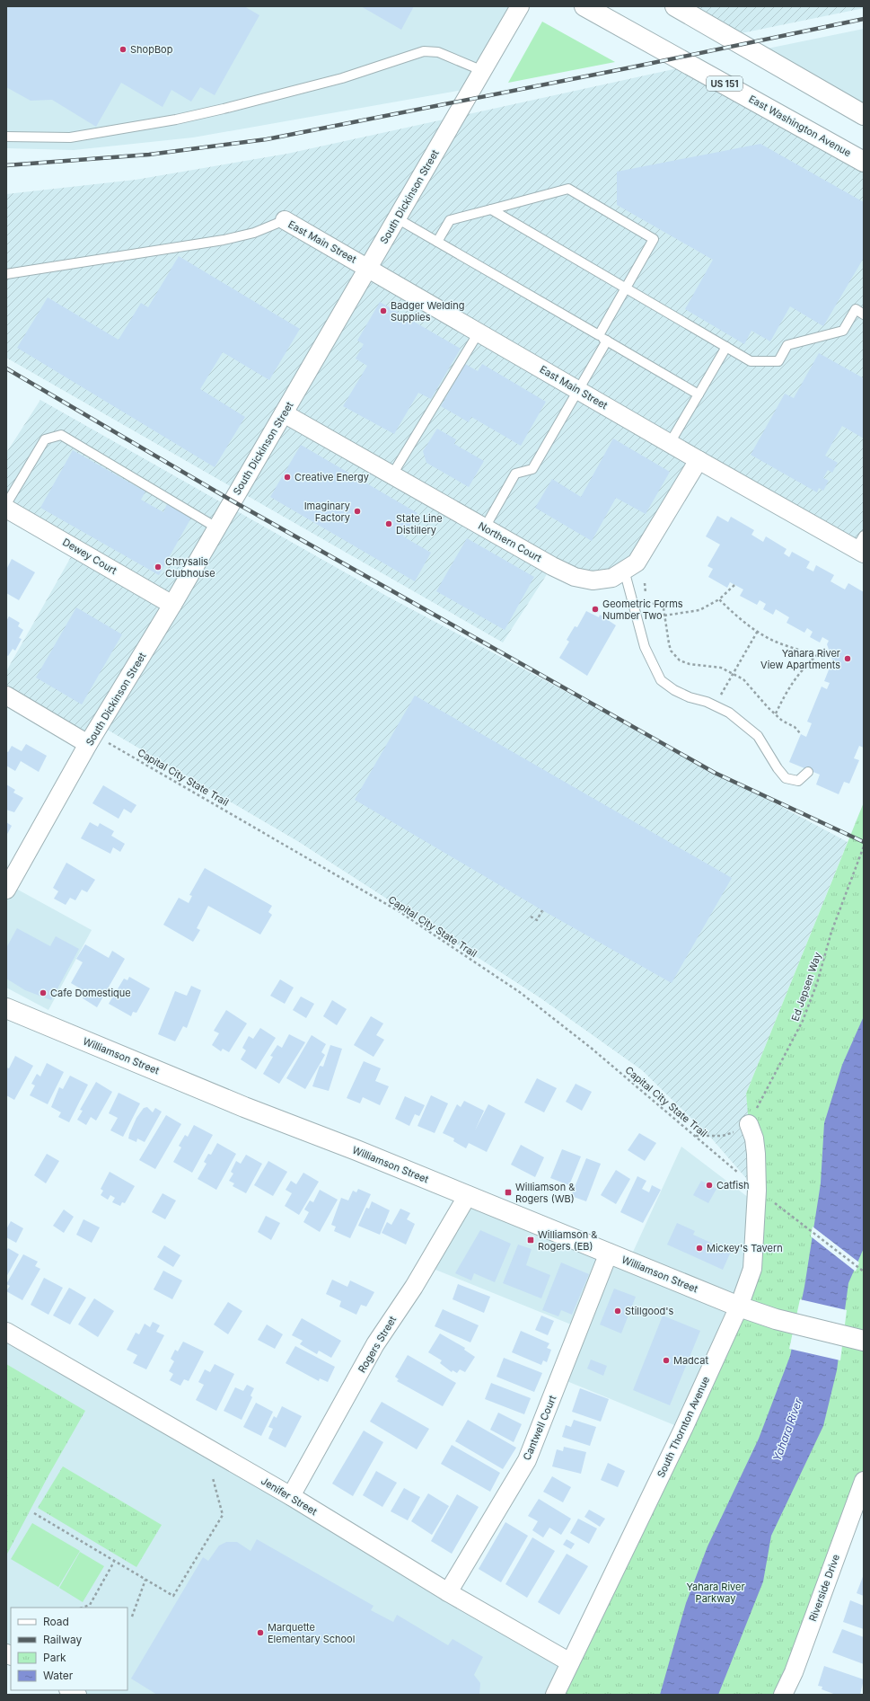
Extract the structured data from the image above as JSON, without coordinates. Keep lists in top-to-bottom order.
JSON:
{
  "streets": {
    "street": [
      "US 151",
      "East Washington Avenue",
      "South Dickinson Street",
      "East Main Street",
      "Northern Court",
      "Dewey Court",
      "Williamson Street",
      "Rogers Street",
      "South Thornton Avenue",
      "Cantwell Court",
      "Jenifer Street",
      "Riverside Drive"
    ],
    "path": ["Capital City State Trail", "Ed Jepsen Way"]
  },
  "crossings": [
    ["South Dickinson Street", "East Main Street"],
    ["South Dickinson Street", "Northern Court"],
    ["South Dickinson Street", "Dewey Court"],
    ["South Dickinson Street", "Capital City State Trail"],
    ["East Main Street", "Northern Court"],
    ["Ed Jepsen Way", "South Thornton Avenue"],
    ["Williamson Street", "Rogers Street"],
    ["Williamson Street", "South Thornton Avenue"],
    ["Williamson Street", "Cantwell Court"],
    ["Rogers Street", "Jenifer Street"],
    ["South Thornton Avenue", "Jenifer Street"],
    ["Cantwell Court", "Jenifer Street"]
  ],
  "water": ["Yahara River"],
  "parks": ["Yahara River Parkway"],
  "places": {
    "other": [
      "ShopBop",
      "Badger Welding Supplies",
      "Creative Energy",
      "Imaginary Factory",
      "State Line Distillery",
      "Chrysalis Clubhouse",
      "Geometric Forms Number Two",
      "Yahara River View Apartments",
      "Cafe Domestique",
      "Catfish",
      "Mickey's Tavern",
      "Stillgood's",
      "Madcat",
      "Marquette Elementary School"
    ],
    "transit": ["Williamson & Rogers (WB)", "Williamson & Rogers (EB)"]
  },
  "legend": [
    "Road",
    "Railway",
    "Park",
    "Water"
  ]
}
